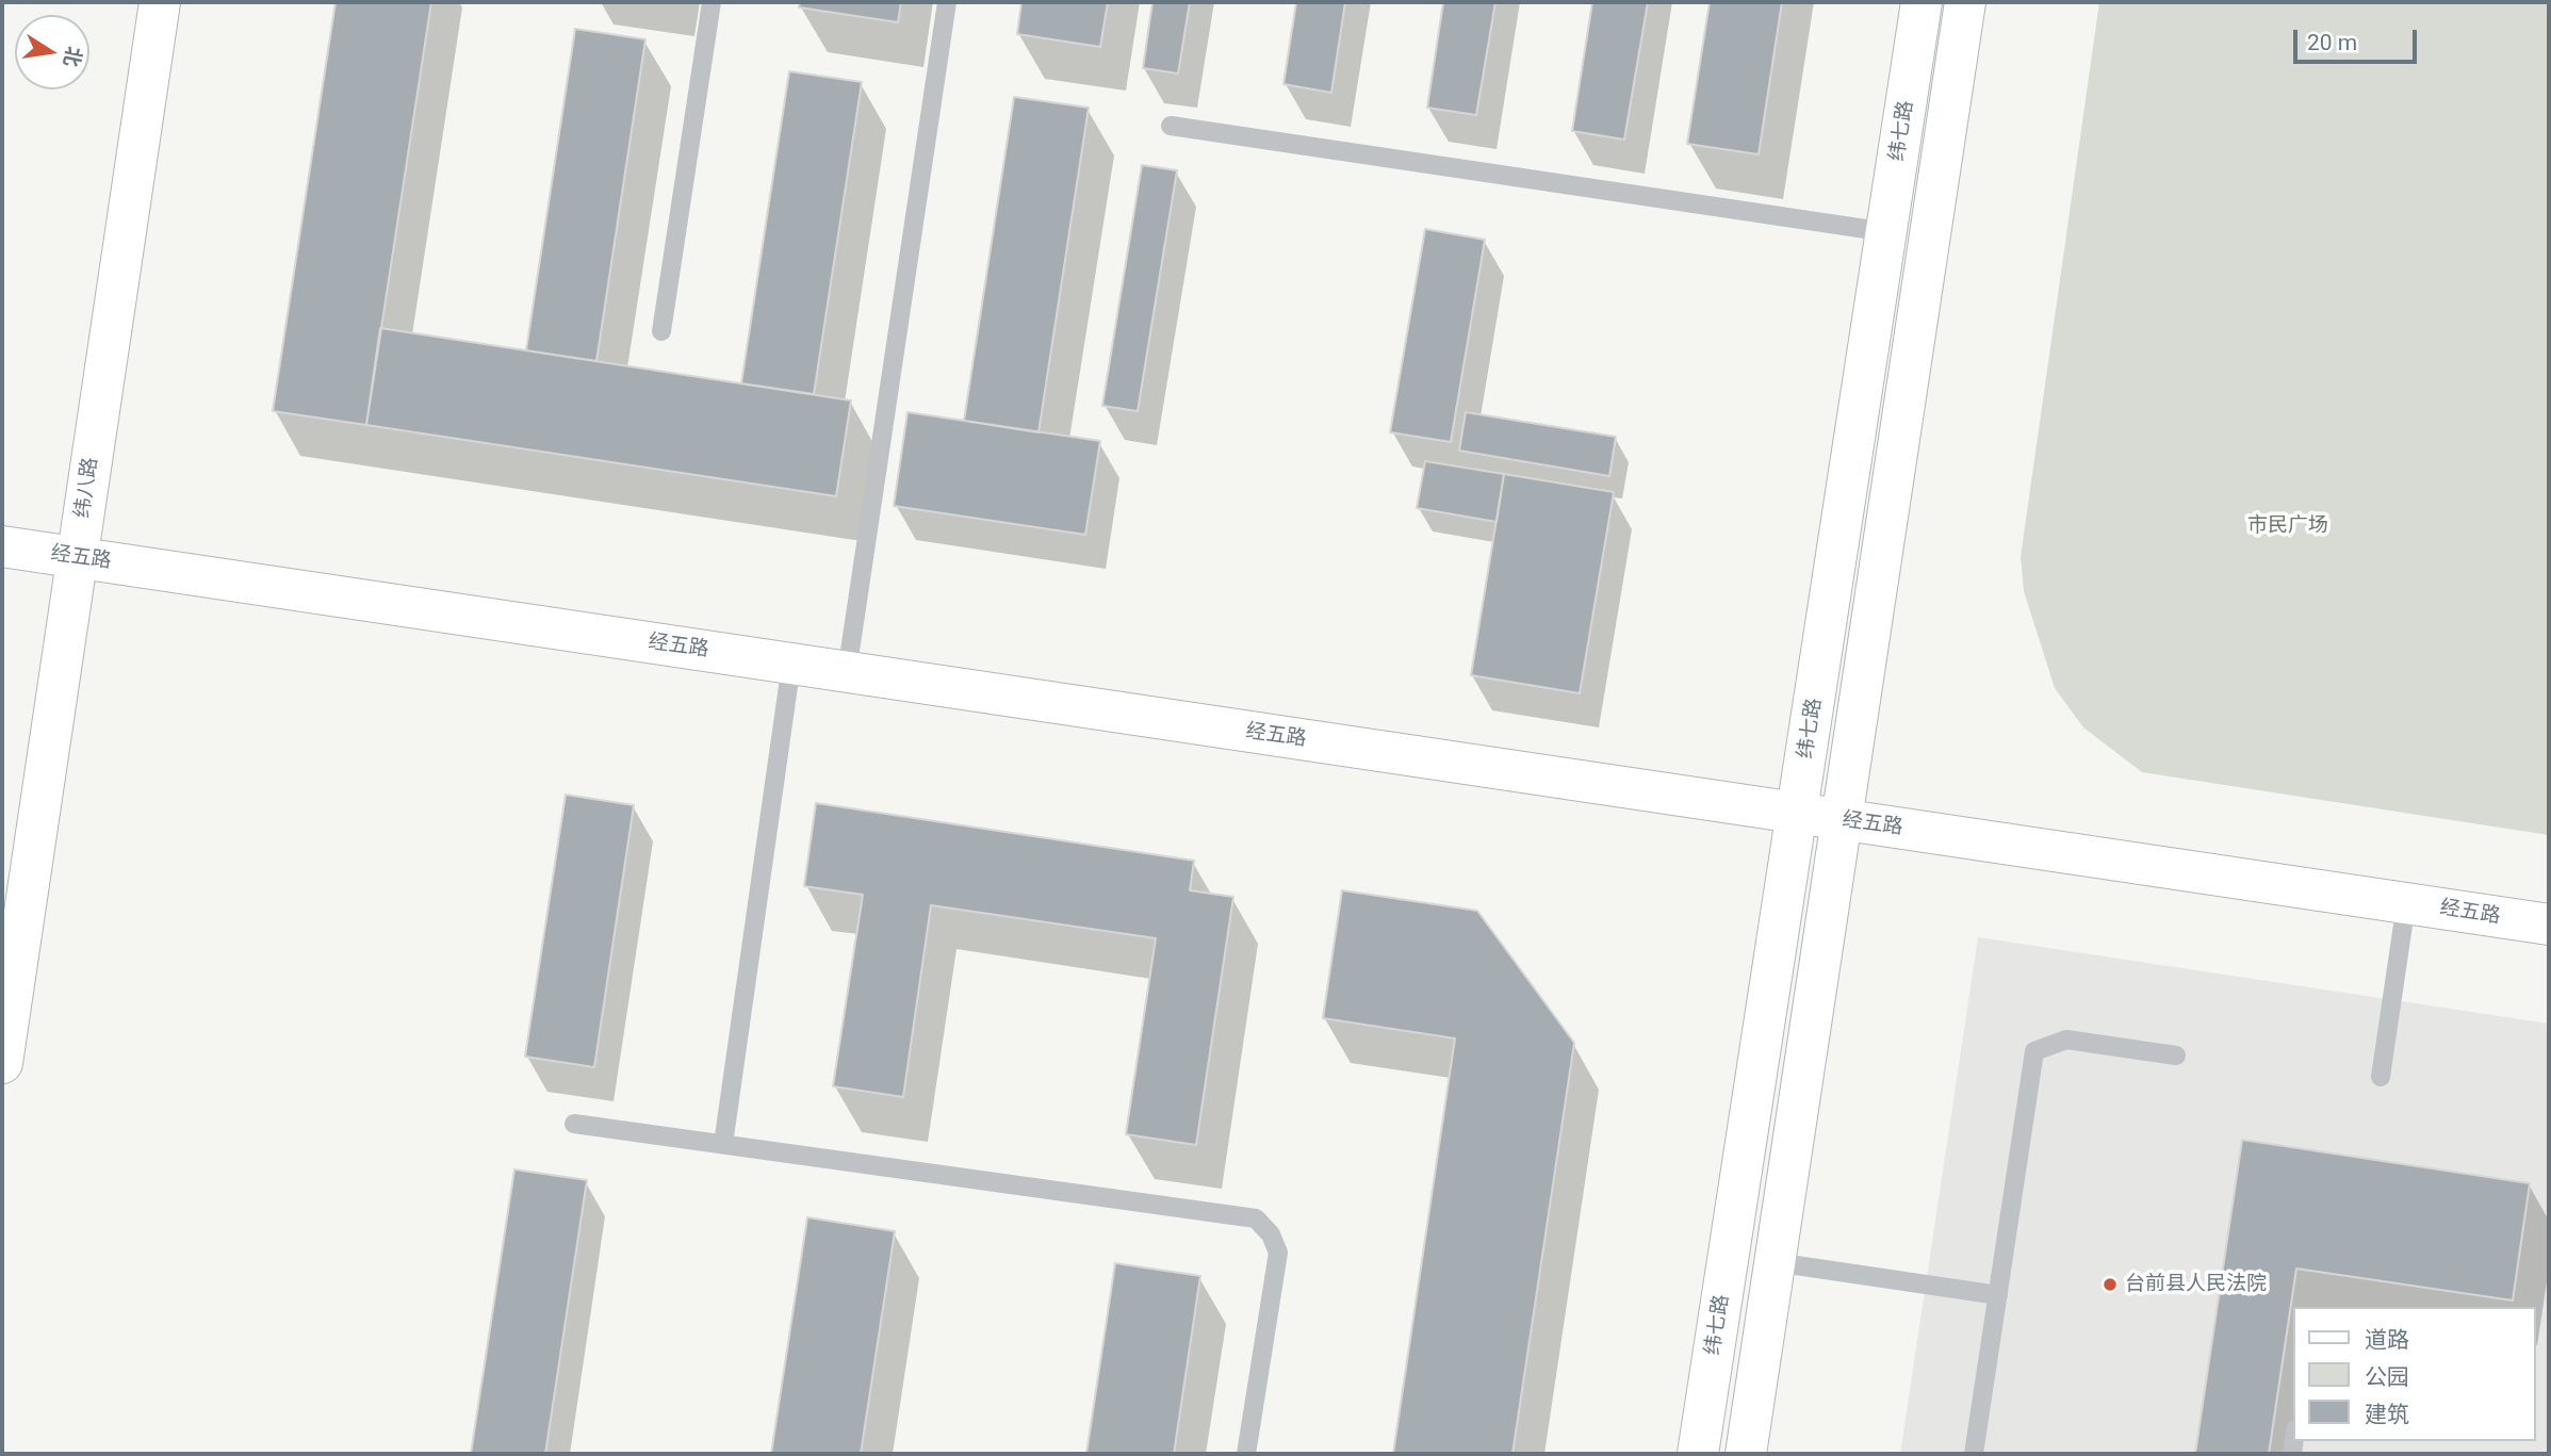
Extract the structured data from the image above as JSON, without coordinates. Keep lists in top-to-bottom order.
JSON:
{
  "streets": {
    "street": ["纬七路", "纬八路", "经五路"]
  },
  "crossings": [
    ["纬七路", "经五路"],
    ["纬八路", "经五路"]
  ],
  "parks": ["市民广场"],
  "places": ["台前县人民法院"],
  "legend": ["道路", "公园", "建筑"],
  "scale_bar": "20 m",
  "north": "right"
}
